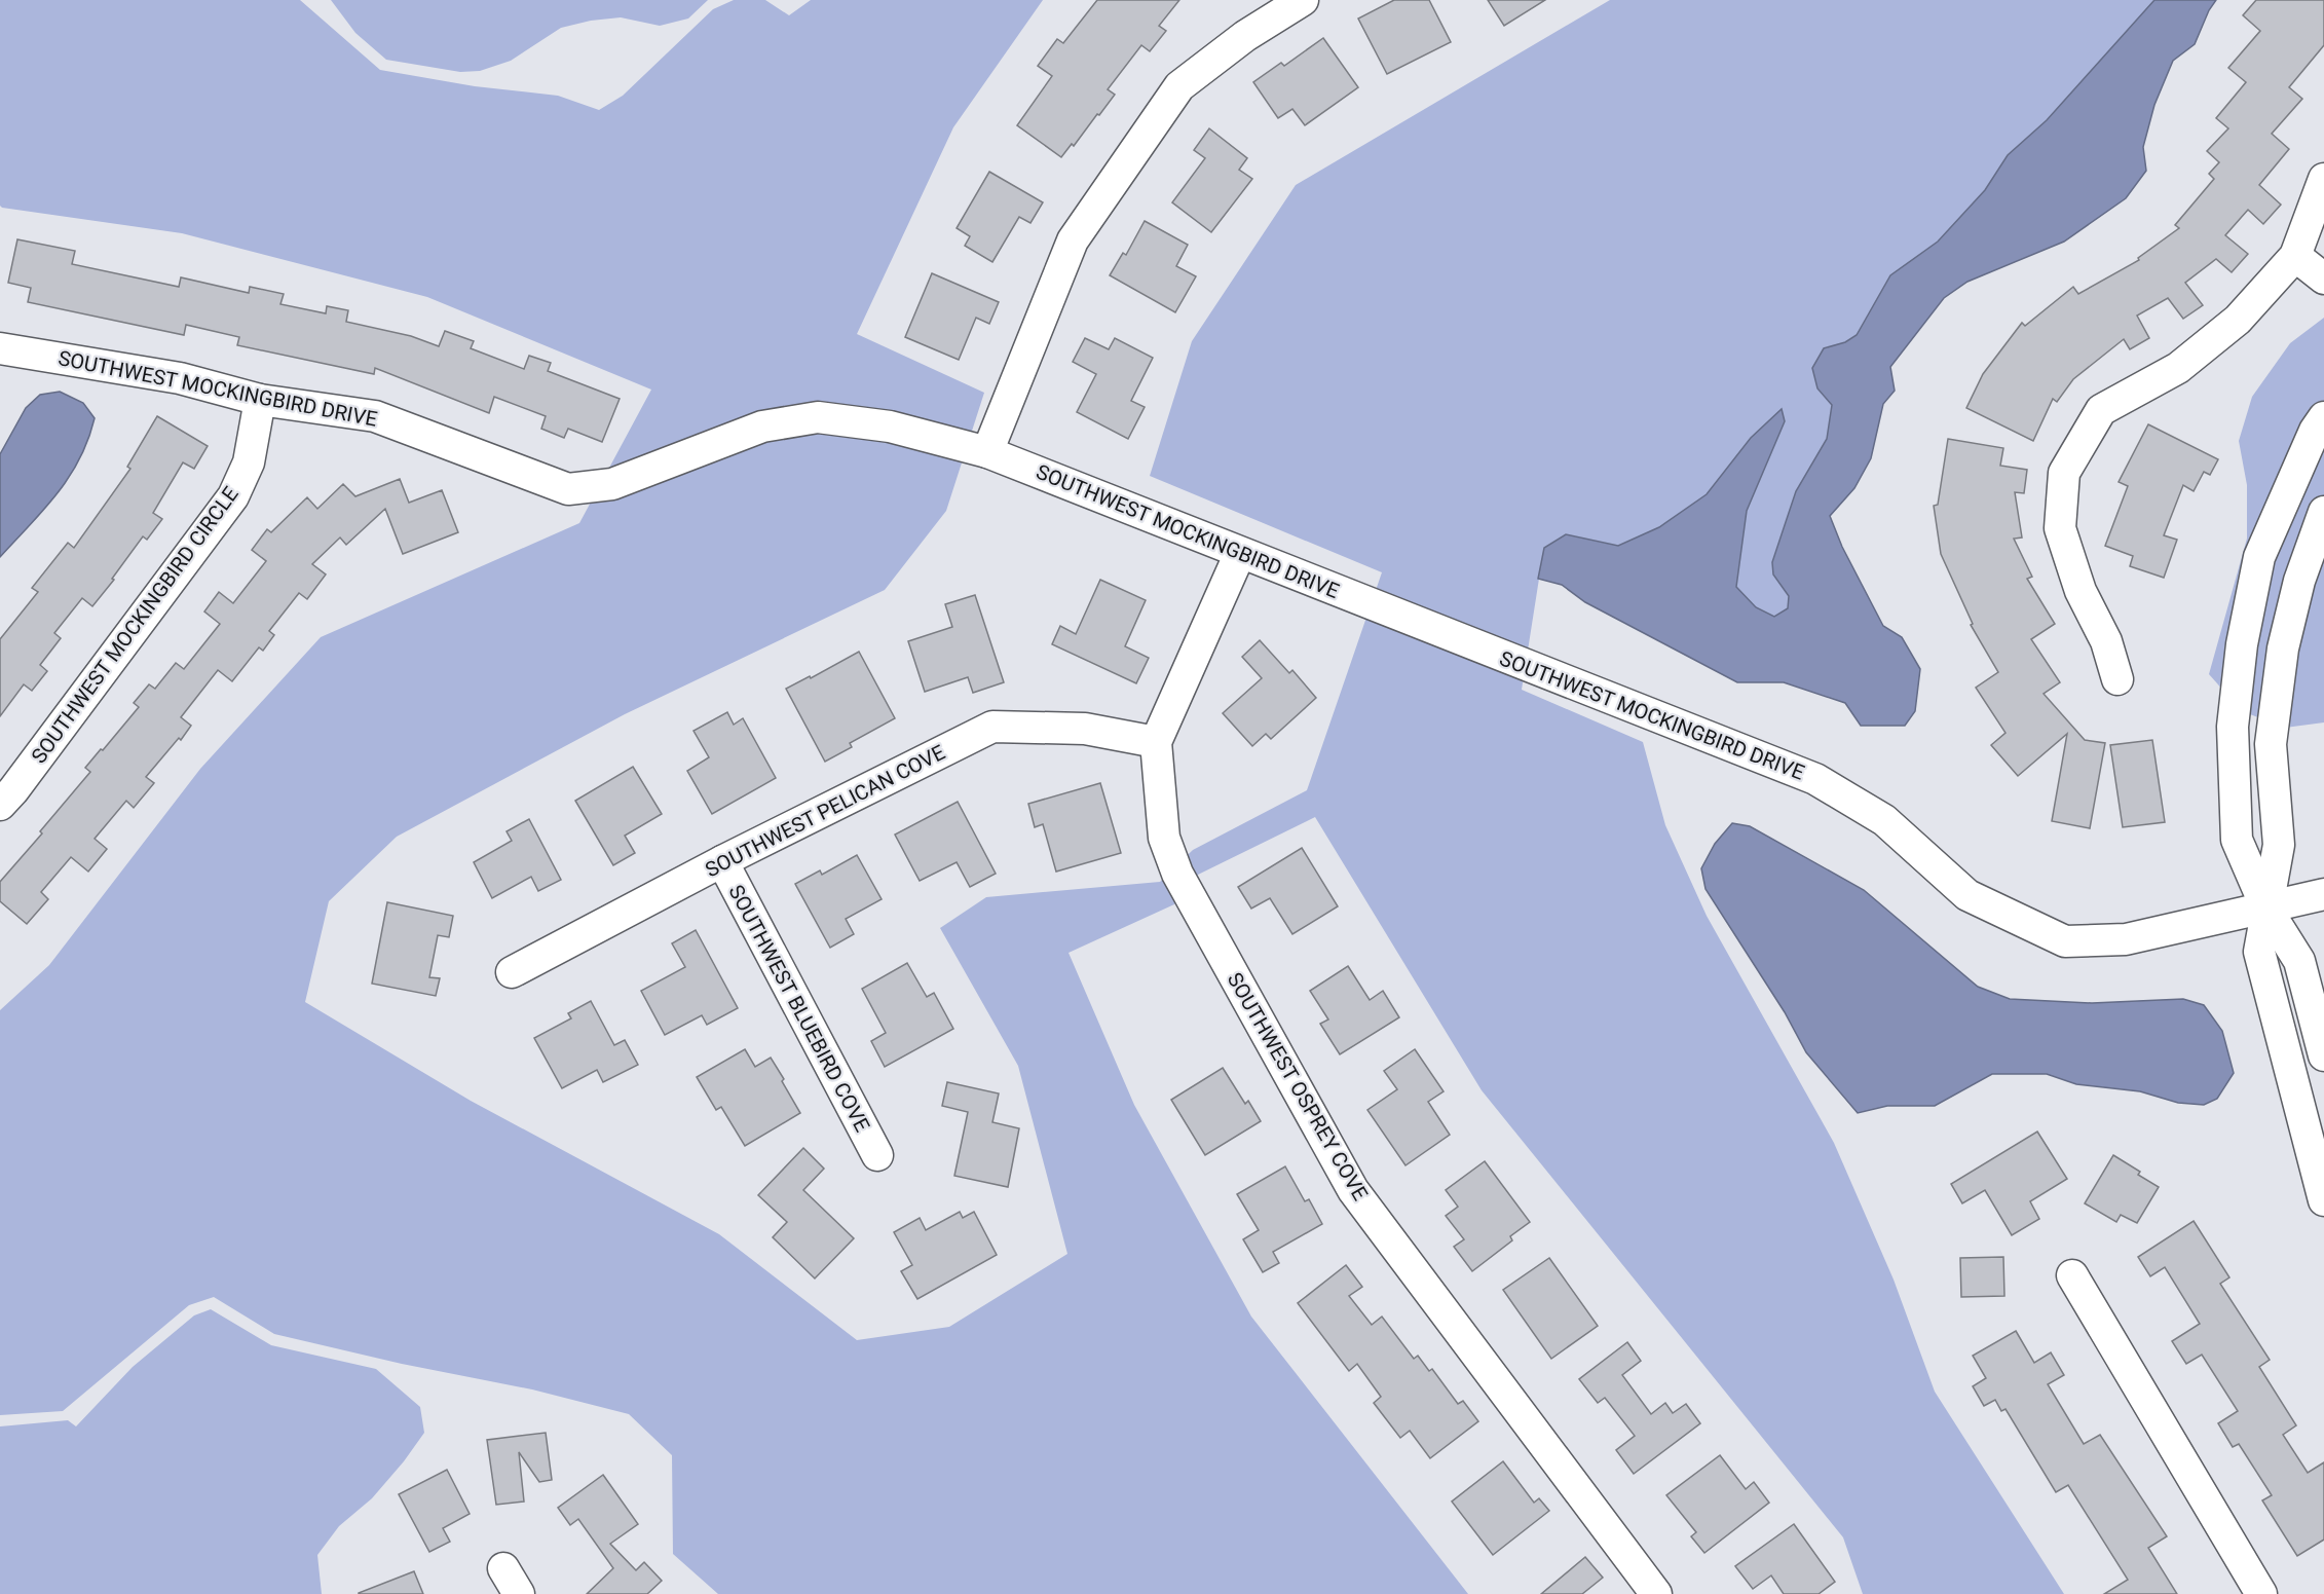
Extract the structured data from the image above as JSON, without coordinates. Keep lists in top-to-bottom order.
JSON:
{
  "streets": {
    "street": [
      "SOUTHWEST MOCKINGBIRD DRIVE",
      "SOUTHWEST MOCKINGBIRD CIRCLE",
      "SOUTHWEST PELICAN COVE",
      "SOUTHWEST BLUEBIRD COVE",
      "SOUTHWEST OSPREY COVE"
    ]
  },
  "crossings": [
    ["SOUTHWEST MOCKINGBIRD DRIVE", "SOUTHWEST MOCKINGBIRD CIRCLE"],
    ["SOUTHWEST MOCKINGBIRD DRIVE", "SOUTHWEST OSPREY COVE"],
    ["SOUTHWEST PELICAN COVE", "SOUTHWEST BLUEBIRD COVE"],
    ["SOUTHWEST PELICAN COVE", "SOUTHWEST OSPREY COVE"]
  ]
}
